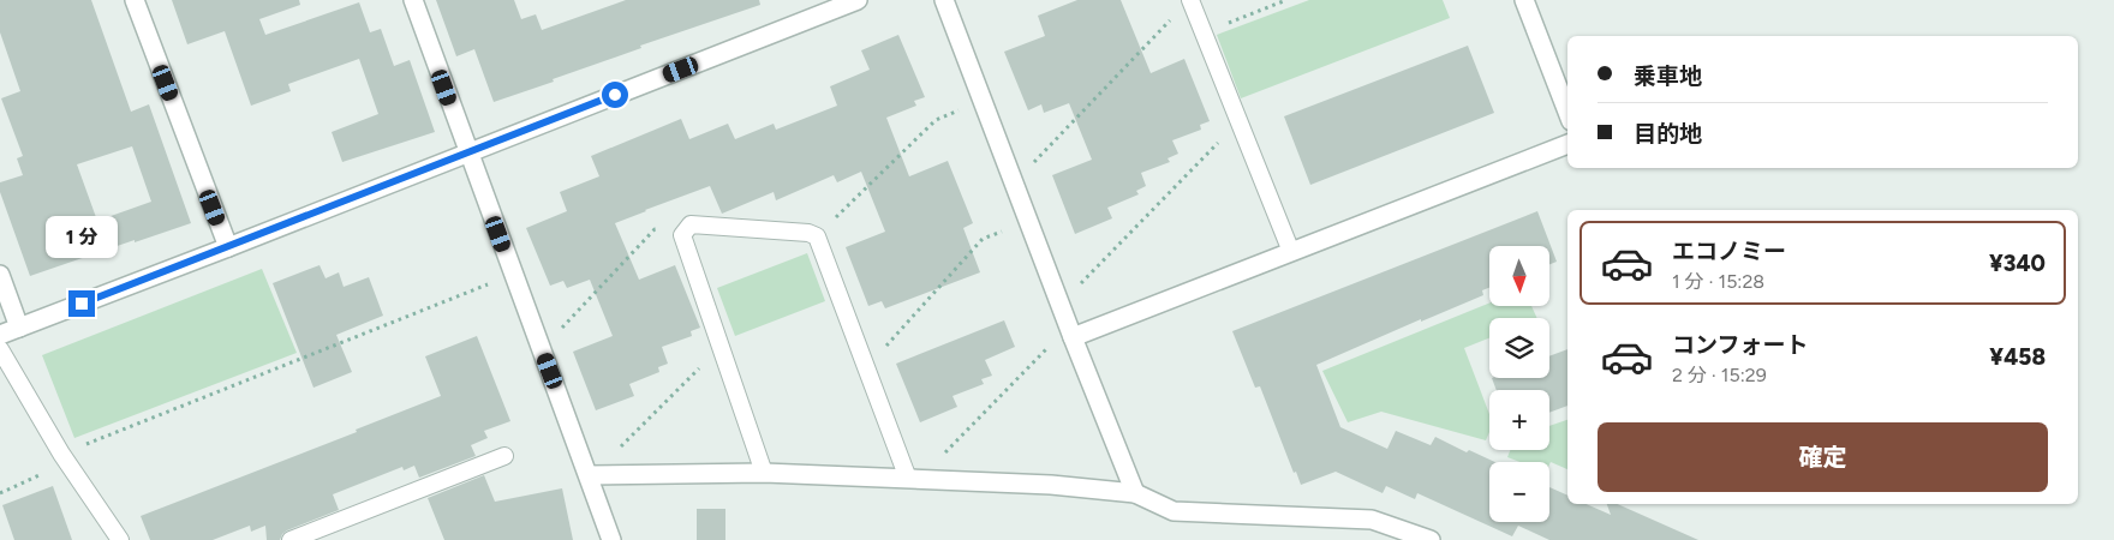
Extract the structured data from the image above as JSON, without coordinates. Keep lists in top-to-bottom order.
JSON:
{
  "north": "bottom",
  "page": {
    "banner": ["乗車地", "目的地"],
    "bubble": "1 分",
    "list": [
      {
        "name": "エコノミー",
        "note": "1 分 · 15:28",
        "value": "¥340"
      },
      {
        "name": "コンフォート",
        "note": "2 分 · 15:29",
        "value": "¥458"
      }
    ],
    "map_buttons": ["+", "−"],
    "buttons": "確定"
  }
}
